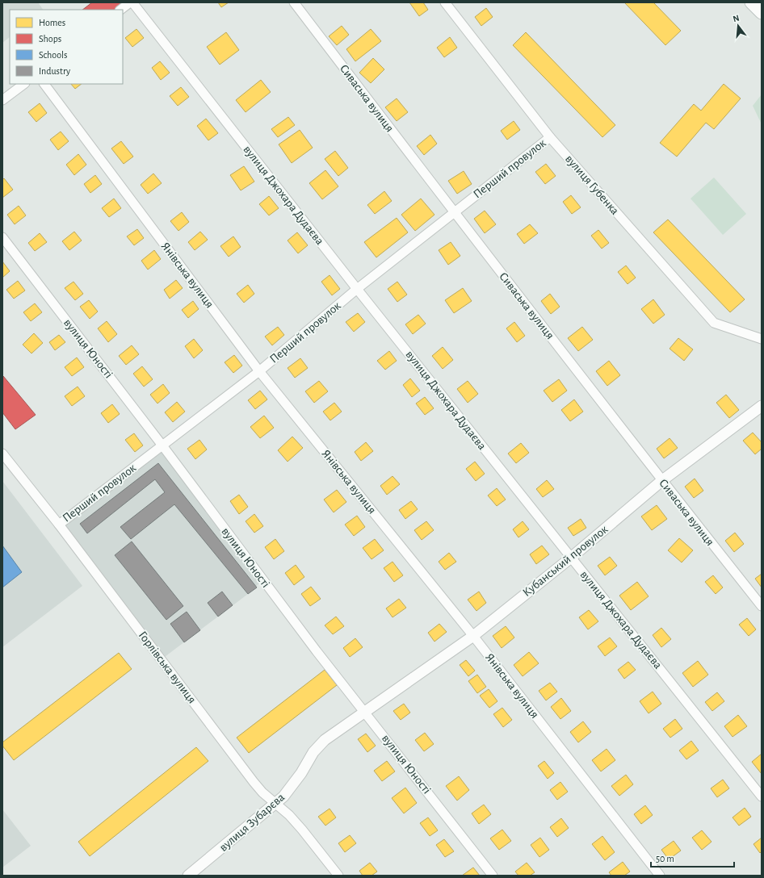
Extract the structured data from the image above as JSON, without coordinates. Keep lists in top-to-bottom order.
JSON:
{
  "streets": {
    "street": [
      "Сиваська вулиця",
      "Перший провулок",
      "вулиця Губенка",
      "вулиця Джохара Дудаєва",
      "Янівська вулиця",
      "вулиця Юності",
      "Кубанський провулок",
      "Горлівська вулиця",
      "вулиця Зубарєва"
    ]
  },
  "crossings": [
    ["Сиваська вулиця", "Перший провулок"],
    ["Сиваська вулиця", "Кубанський провулок"],
    ["Перший провулок", "вулиця Губенка"],
    ["Перший провулок", "вулиця Джохара Дудаєва"],
    ["Перший провулок", "Янівська вулиця"],
    ["Перший провулок", "вулиця Юності"],
    ["Перший провулок", "Горлівська вулиця"],
    ["вулиця Джохара Дудаєва", "Кубанський провулок"],
    ["Янівська вулиця", "Кубанський провулок"],
    ["вулиця Юності", "Кубанський провулок"],
    ["вулиця Юності", "вулиця Зубарєва"],
    ["Кубанський провулок", "вулиця Зубарєва"],
    ["Горлівська вулиця", "вулиця Зубарєва"]
  ],
  "legend": [
    "Homes",
    "Shops",
    "Schools",
    "Industry"
  ],
  "scale_bar": "50 m",
  "north": "top"
}
